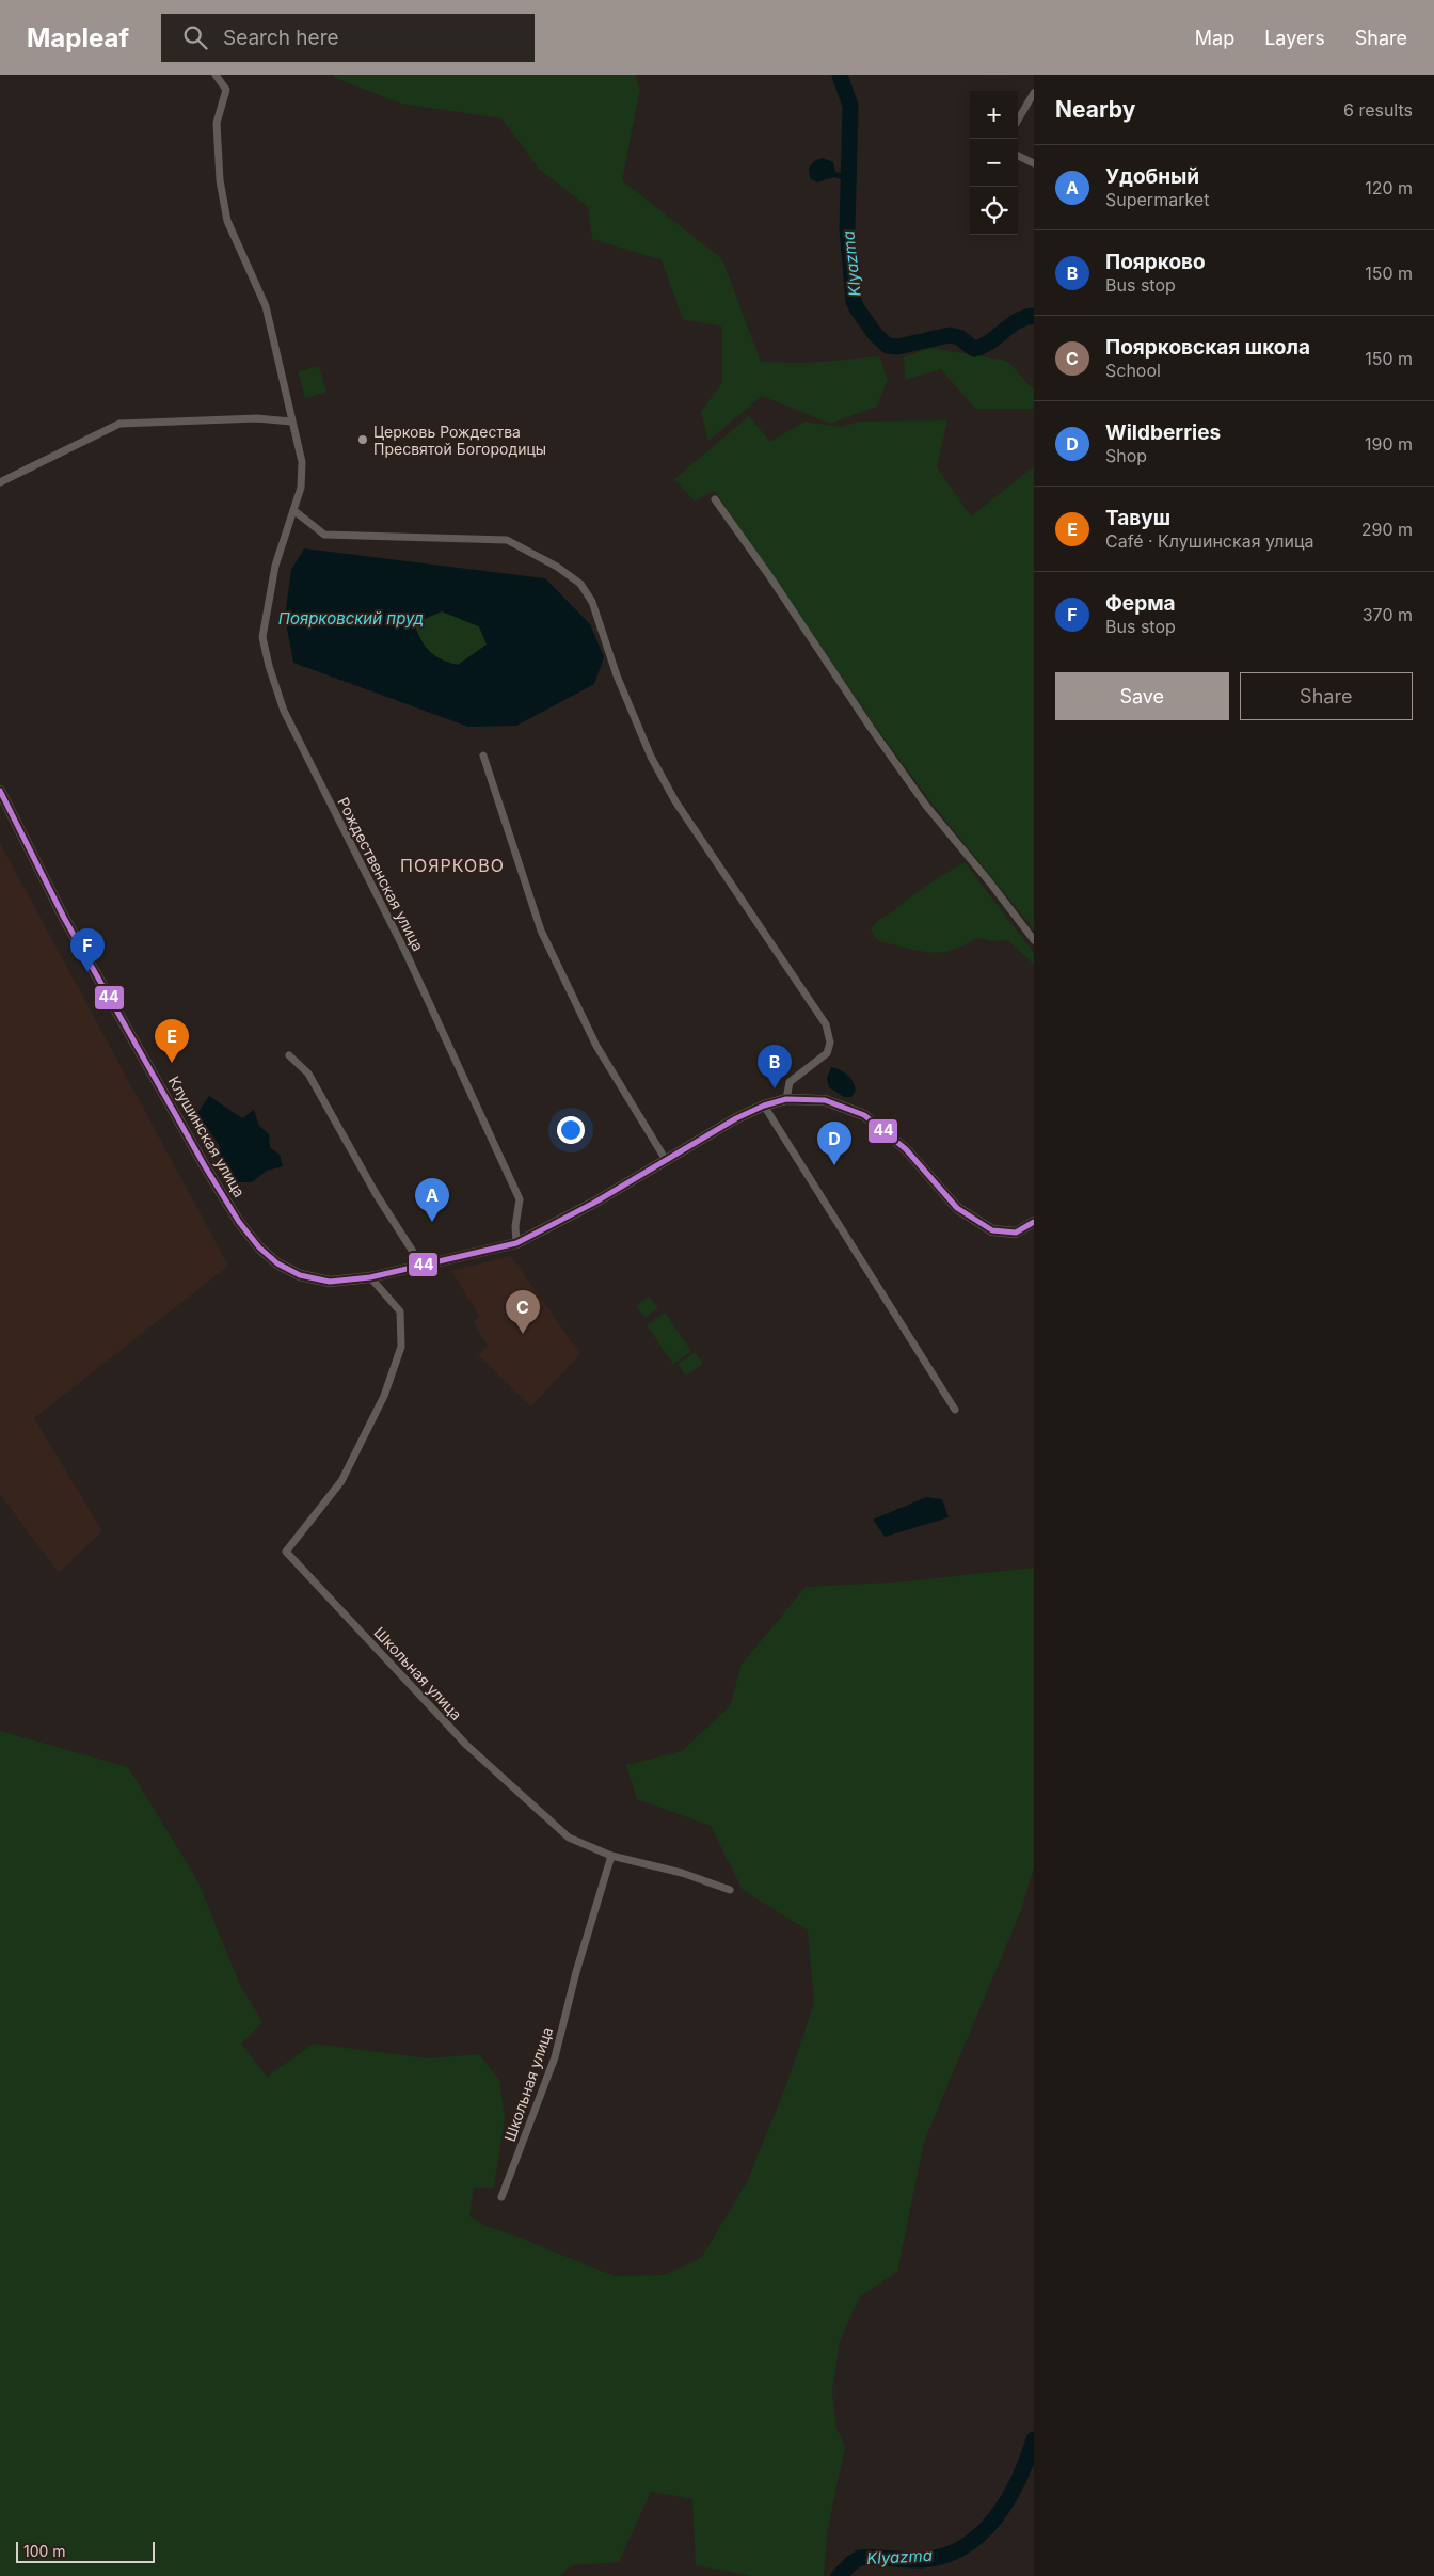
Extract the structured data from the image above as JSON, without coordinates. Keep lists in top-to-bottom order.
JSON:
{
  "streets": {
    "main road": ["Клушинская улица"],
    "street": ["Рождественская улица", "Школьная улица"]
  },
  "crossings": [
    ["Рождественская улица", "Клушинская улица"],
    ["Клушинская улица", "Школьная улица"]
  ],
  "districts": ["ПОЯРКОВО"],
  "water": ["Klyazma", "Поярковский пруд"],
  "places": ["Церковь Рождества Пресвятой Богородицы"],
  "lines": ["transit line 44"],
  "scale_bar": "100 m",
  "page": {
    "header": "Mapleaf",
    "search": "Search here",
    "nav": ["Map", "Layers", "Share"],
    "heading": ["Nearby", "6 results"],
    "map_buttons": ["+", "−"],
    "list": [
      {
        "mark": "A",
        "name": "Удобный",
        "note": "Supermarket",
        "value": "120 m"
      },
      {
        "mark": "B",
        "name": "Поярково",
        "note": "Bus stop",
        "value": "150 m"
      },
      {
        "mark": "C",
        "name": "Поярковская школа",
        "note": "School",
        "value": "150 m"
      },
      {
        "mark": "D",
        "name": "Wildberries",
        "note": "Shop",
        "value": "190 m"
      },
      {
        "mark": "E",
        "name": "Тавуш",
        "note": "Café · Клушинская улица",
        "value": "290 m"
      },
      {
        "mark": "F",
        "name": "Ферма",
        "note": "Bus stop",
        "value": "370 m"
      }
    ],
    "buttons": ["Save", "Share"],
    "pins": [
      "F",
      "E",
      "B",
      "D",
      "A",
      "C"
    ],
    "scale": "100 m"
  }
}
